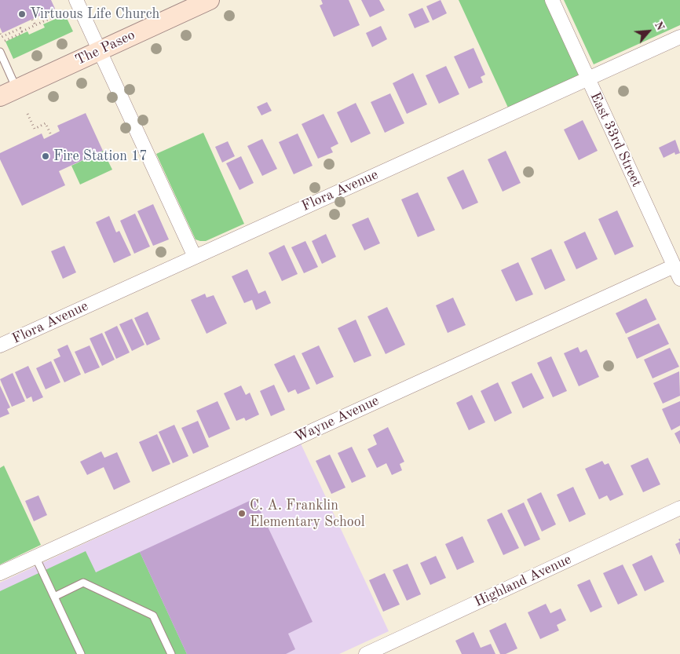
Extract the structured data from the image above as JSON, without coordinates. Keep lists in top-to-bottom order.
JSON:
{
  "streets": {
    "main road": ["The Paseo"],
    "street": [
      "East 33rd Street",
      "Flora Avenue",
      "Wayne Avenue",
      "Highland Avenue"
    ]
  },
  "crossings": [
    ["East 33rd Street", "Flora Avenue"],
    ["East 33rd Street", "Wayne Avenue"]
  ],
  "places": ["Virtuous Life Church", "Fire Station 17", "C. A. Franklin Elementary School"],
  "north": "top right"
}
